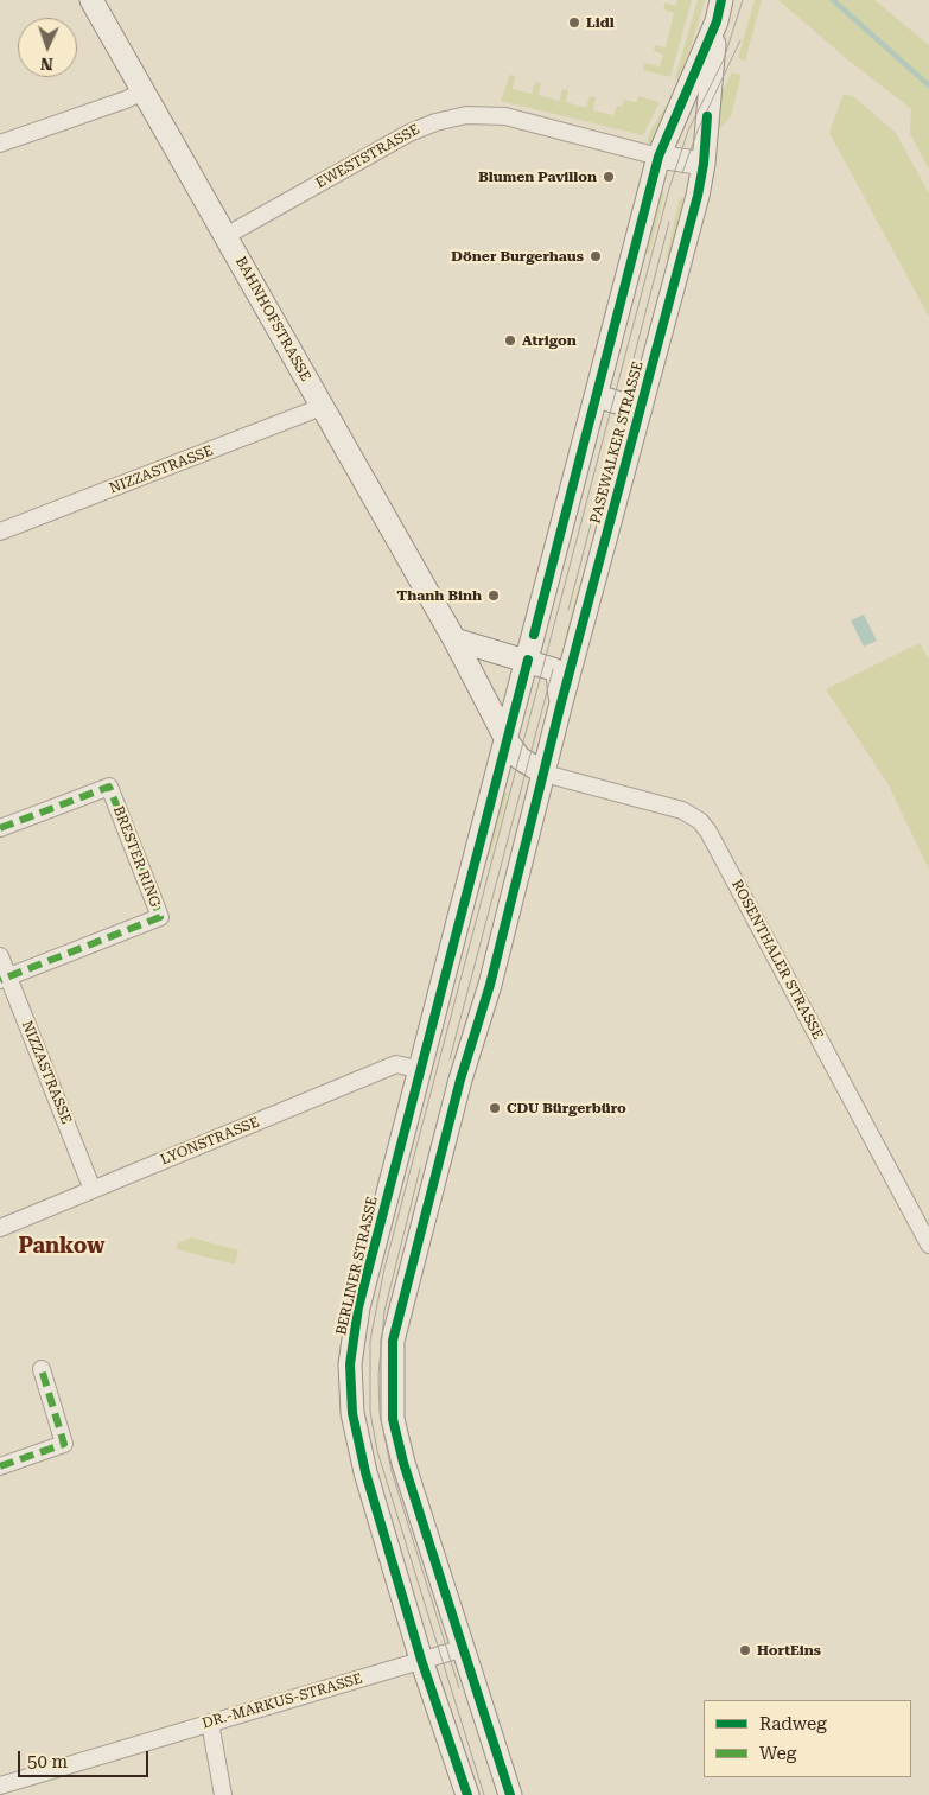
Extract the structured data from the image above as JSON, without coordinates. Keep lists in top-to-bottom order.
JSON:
{
  "streets": {
    "main road": ["BAHNHOFSTRASSE", "PASEWALKER STRASSE", "BERLINER STRASSE"],
    "street": [
      "EWESTSTRASSE",
      "NIZZASTRASSE",
      "BRESTER RING",
      "ROSENTHALER STRASSE",
      "LYONSTRASSE",
      "DR.-MARKUS-STRASSE"
    ]
  },
  "crossings": [
    ["EWESTSTRASSE", "BAHNHOFSTRASSE"],
    ["EWESTSTRASSE", "PASEWALKER STRASSE"],
    ["BAHNHOFSTRASSE", "PASEWALKER STRASSE"],
    ["BAHNHOFSTRASSE", "NIZZASTRASSE"],
    ["BAHNHOFSTRASSE", "ROSENTHALER STRASSE"],
    ["BAHNHOFSTRASSE", "BERLINER STRASSE"],
    ["PASEWALKER STRASSE", "ROSENTHALER STRASSE"],
    ["PASEWALKER STRASSE", "BERLINER STRASSE"],
    ["NIZZASTRASSE", "BRESTER RING"],
    ["NIZZASTRASSE", "LYONSTRASSE"],
    ["LYONSTRASSE", "BERLINER STRASSE"],
    ["BERLINER STRASSE", "DR.-MARKUS-STRASSE"]
  ],
  "districts": ["Pankow"],
  "places": [
    "Lidl",
    "Blumen Pavillon",
    "Döner Burgerhaus",
    "Atrigon",
    "Thanh Binh",
    "CDU Bürgerbüro",
    "HortEins"
  ],
  "legend": ["Radweg", "Weg"],
  "scale_bar": "50 m",
  "north": "bottom"
}
